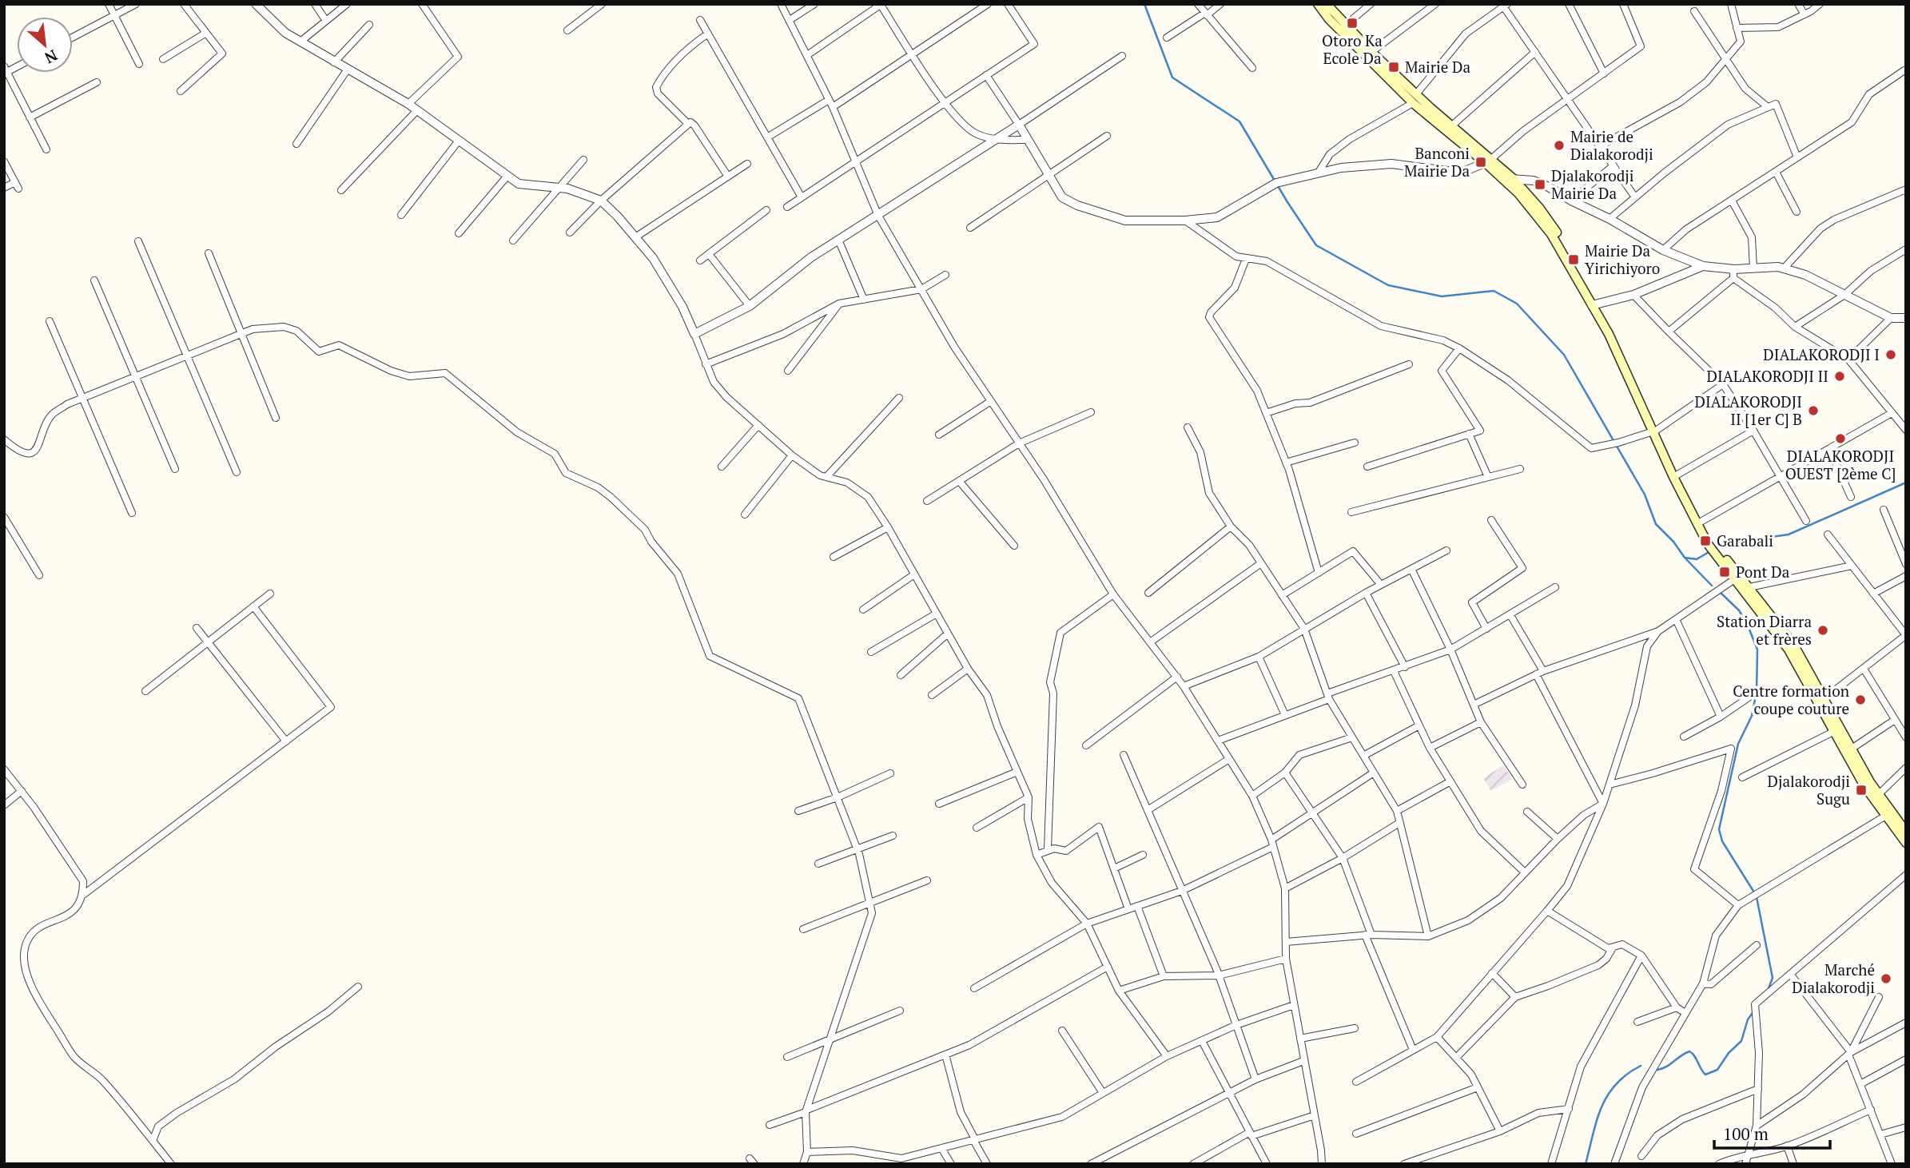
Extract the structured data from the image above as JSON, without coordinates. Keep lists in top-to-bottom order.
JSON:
{
  "places": {
    "transit": [
      "Otoro Ka Ecole Da",
      "Mairie Da",
      "Banconi Mairie Da",
      "Djalakorodji Mairie Da",
      "Mairie Da Yirichiyoro",
      "Garabali",
      "Pont Da",
      "Djalakorodji Sugu"
    ],
    "other": [
      "Mairie de Dialakorodji",
      "DIALAKORODJI I",
      "DIALAKORODJI II",
      "DIALAKORODJI II [1er C] B",
      "DIALAKORODJI OUEST [2ème C]",
      "Station Diarra et frères",
      "Centre formation coupe couture",
      "Marché Dialakorodji"
    ]
  },
  "scale_bar": "100 m",
  "north": "bottom right"
}
